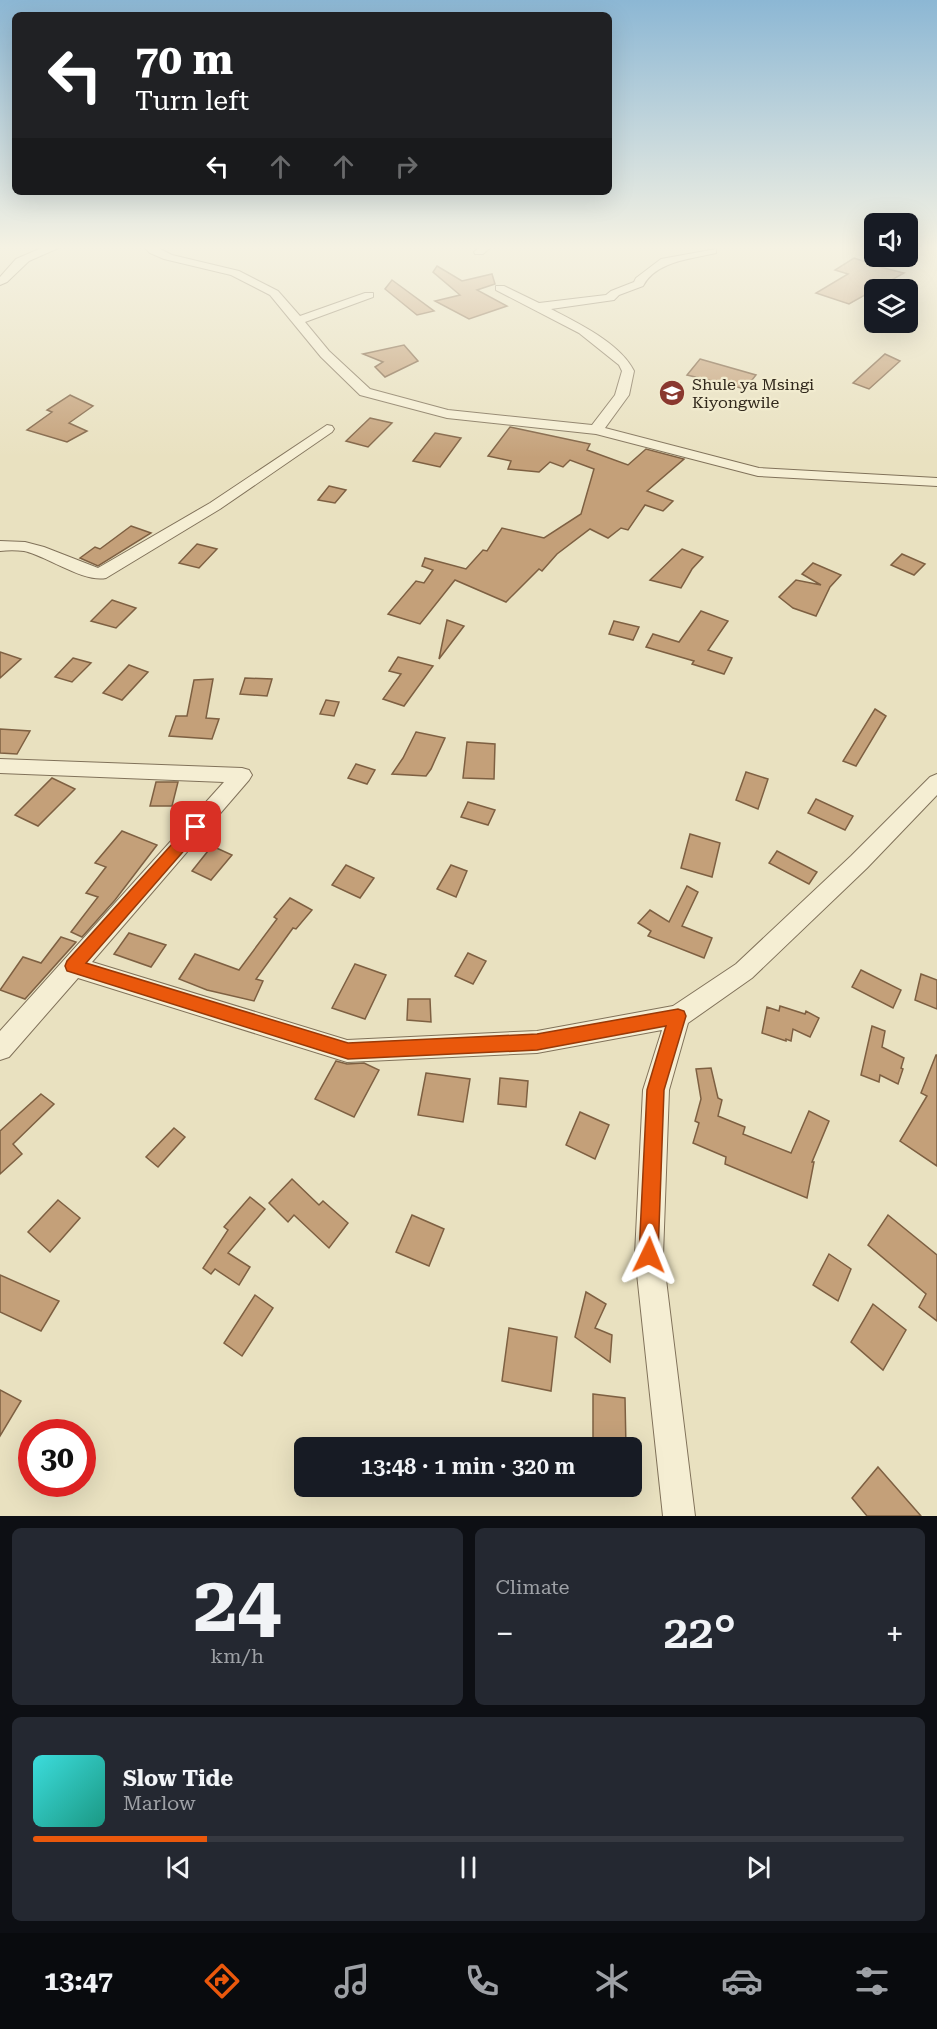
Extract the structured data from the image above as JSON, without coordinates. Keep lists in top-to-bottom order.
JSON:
{
  "places": {
    "school or university": ["Shule ya Msingi Kiyongwile"]
  },
  "page": {
    "turn": ["70 m", "Turn left"],
    "limit": "30",
    "trip": "13:48 · 1 min · 320 m",
    "tile": [
      ["24", "km/h"],
      "Climate"
    ],
    "heat": ["−", "22°", "+"],
    "song": ["Slow Tide", "Marlow"],
    "tabs": "13:47"
  }
}
